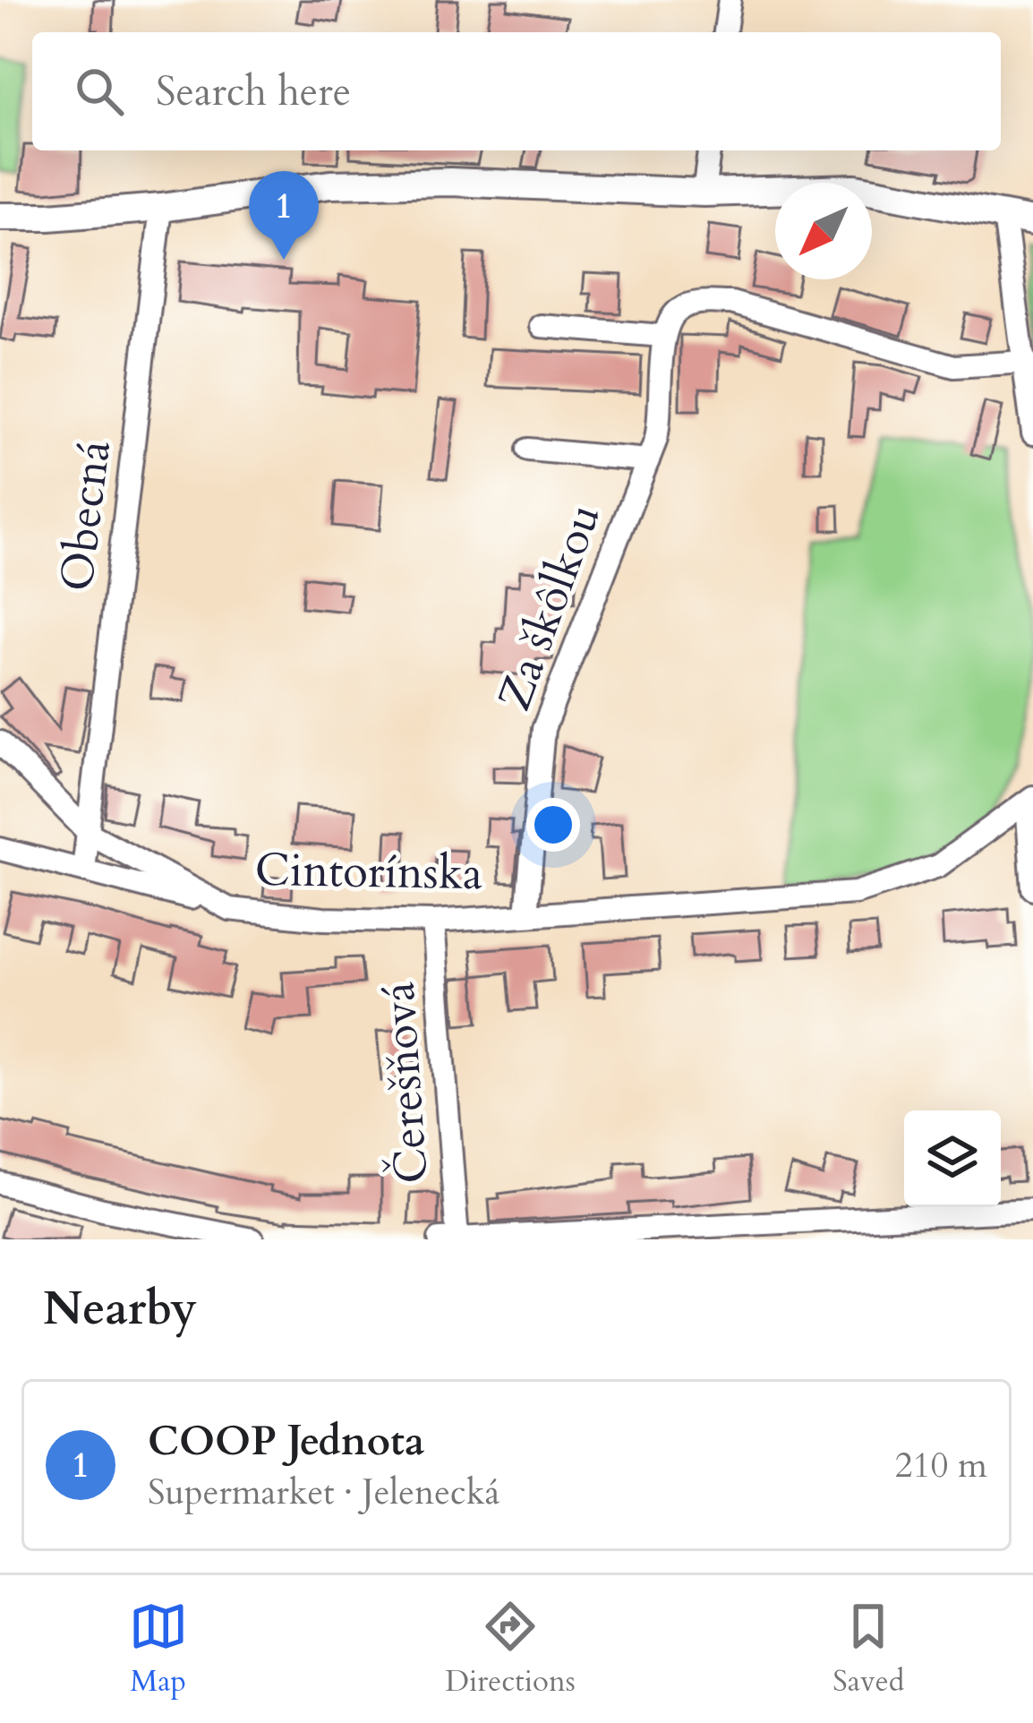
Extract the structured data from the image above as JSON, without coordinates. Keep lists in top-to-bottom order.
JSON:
{
  "streets": {
    "street": [
      "Obecná",
      "Za škôlkou",
      "Cintorínska",
      "Čerešňová"
    ]
  },
  "crossings": [
    ["Obecná", "Cintorínska"],
    ["Za škôlkou", "Cintorínska"],
    ["Cintorínska", "Čerešňová"]
  ],
  "north": "bottom left",
  "page": {
    "search": "Search here",
    "pins": "1",
    "heading": "Nearby",
    "list": [
      {
        "mark": "1",
        "name": "COOP Jednota",
        "note": "Supermarket · Jelenecká",
        "value": "210 m"
      }
    ],
    "nav": ["Map", "Directions", "Saved"]
  }
}
